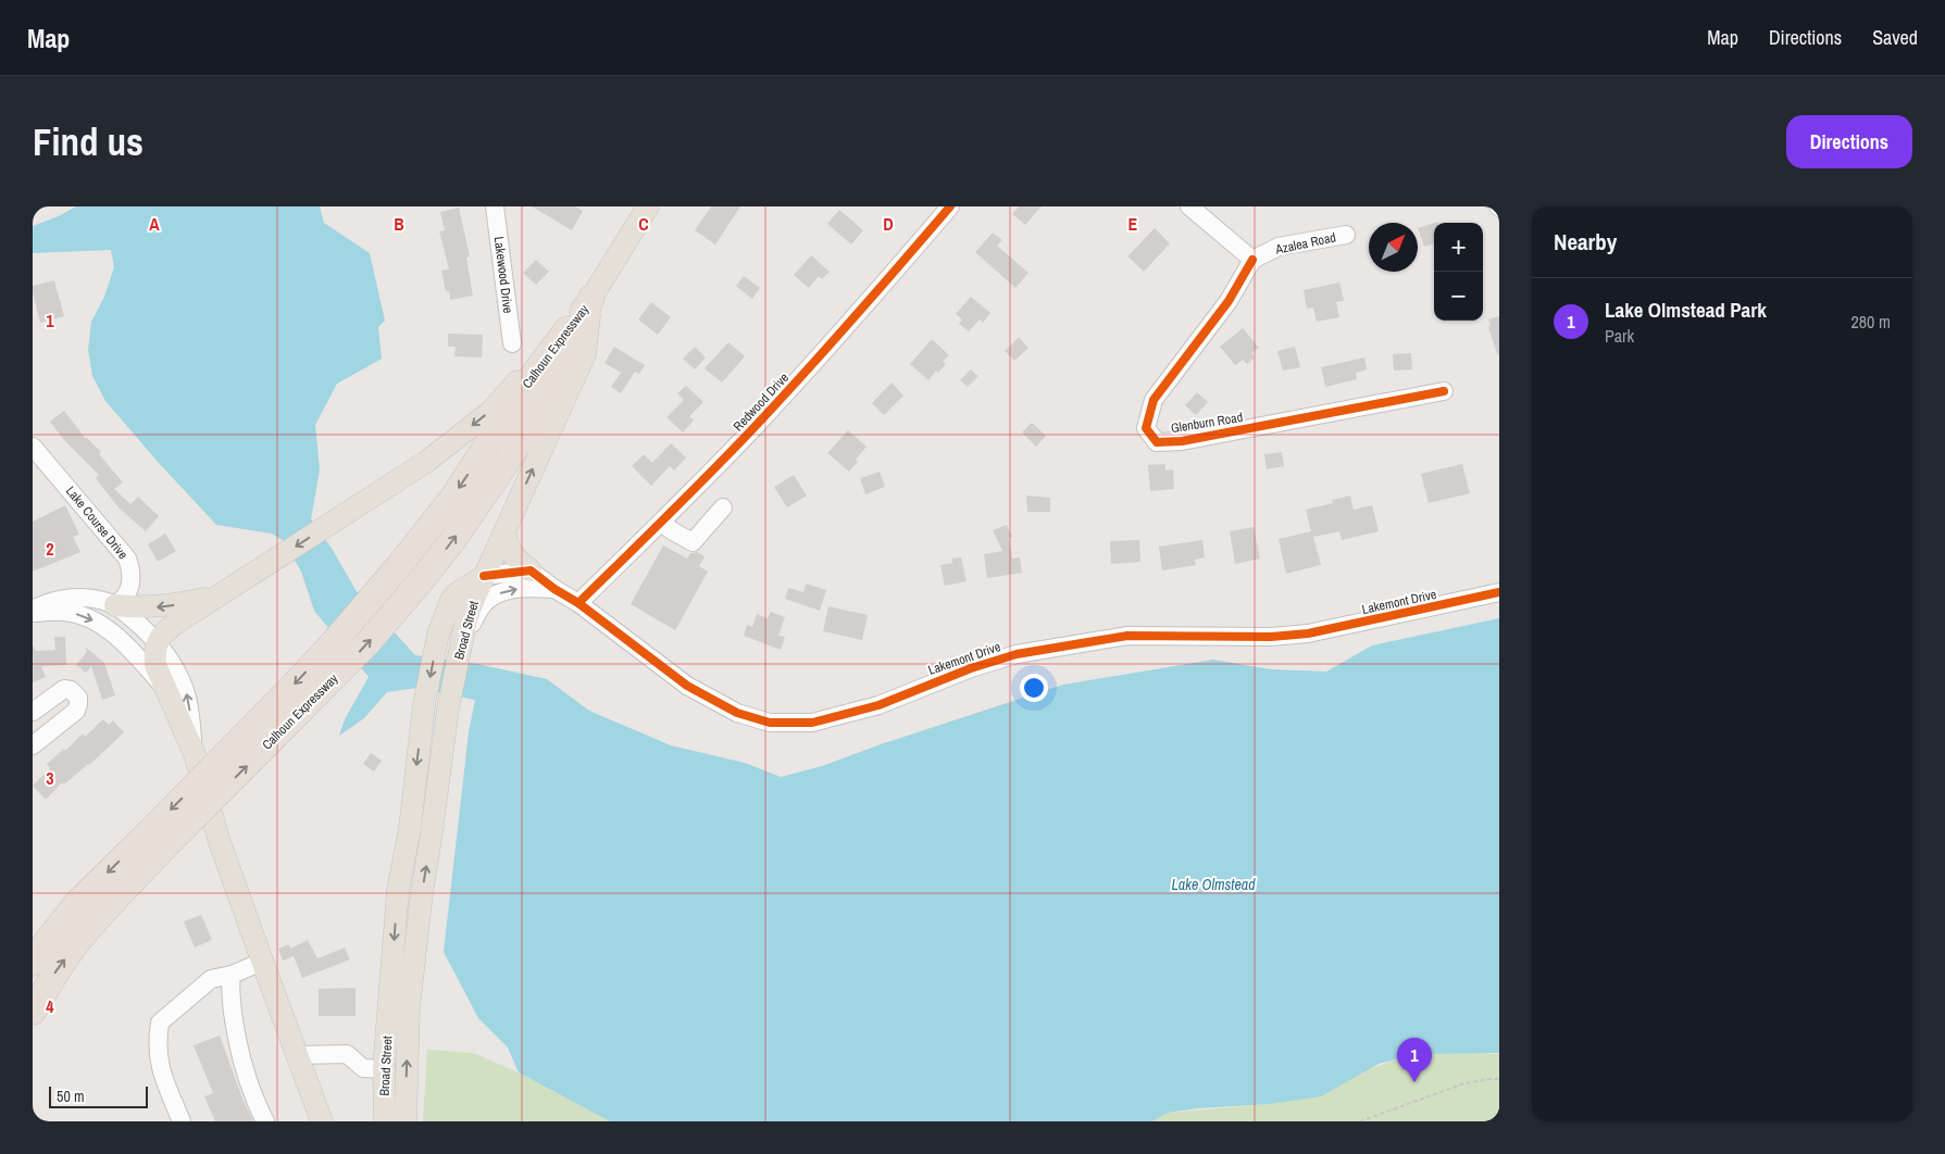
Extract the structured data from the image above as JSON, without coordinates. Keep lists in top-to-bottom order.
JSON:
{
  "streets": {
    "highway": ["Calhoun Expressway"],
    "main road": ["Broad Street"],
    "street": [
      "Azalea Road",
      "Lakewood Drive",
      "Redwood Drive",
      "Glenburn Road",
      "Lake Course Drive",
      "Lakemont Drive"
    ]
  },
  "crossings": [
    ["Azalea Road", "Glenburn Road"],
    ["Redwood Drive", "Lakemont Drive"],
    ["Lakemont Drive", "Broad Street"]
  ],
  "water": ["Lake Olmstead"],
  "scale_bar": "50 m",
  "north": "top right",
  "page": {
    "header": "Map",
    "nav": ["Map", "Directions", "Saved"],
    "buttons": "Directions",
    "title": "Find us",
    "heading": "Nearby",
    "map_buttons": ["+", "−"],
    "list": [
      {
        "mark": "1",
        "name": "Lake Olmstead Park",
        "note": "Park",
        "value": "280 m"
      }
    ],
    "pins": "1",
    "scale": "50 m"
  },
  "grid": {
    "columns": [
      "A",
      "B",
      "C",
      "D",
      "E"
    ],
    "rows": [
      "1",
      "2",
      "3",
      "4"
    ]
  }
}
